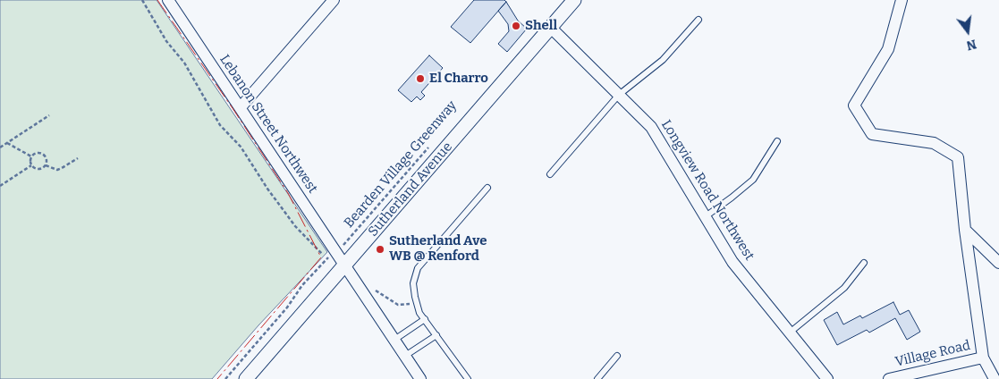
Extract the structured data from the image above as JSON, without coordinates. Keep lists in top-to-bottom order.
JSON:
{
  "streets": {
    "street": [
      "Lebanon Street Northwest",
      "Sutherland Avenue",
      "Longview Road Northwest",
      "Village Road"
    ],
    "path": ["Bearden Village Greenway"]
  },
  "crossings": [
    ["Lebanon Street Northwest", "Bearden Village Greenway"],
    ["Lebanon Street Northwest", "Sutherland Avenue"],
    ["Sutherland Avenue", "Longview Road Northwest"]
  ],
  "places": ["Shell", "El Charro", "Sutherland Ave WB @ Renford"],
  "north": "bottom"
}
